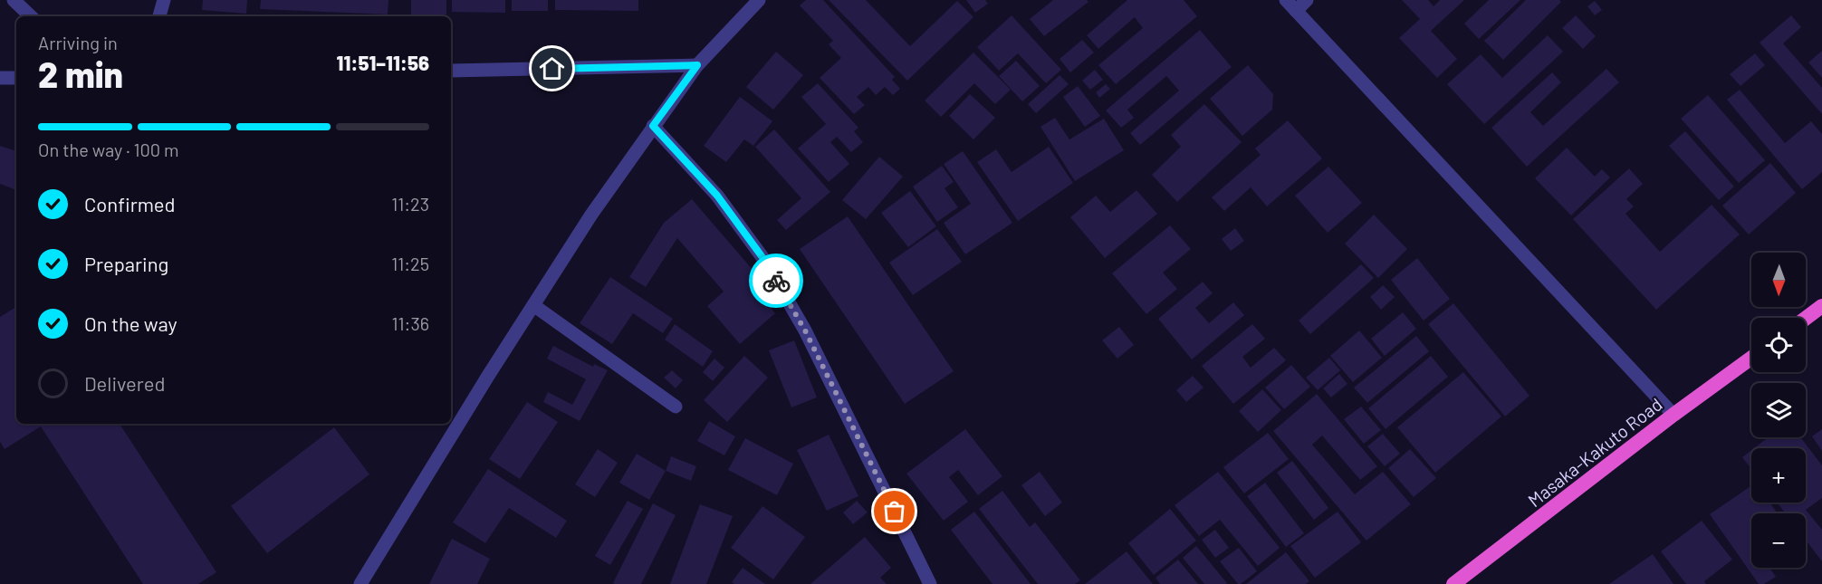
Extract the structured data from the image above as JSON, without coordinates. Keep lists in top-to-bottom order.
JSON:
{
  "streets": {
    "highway": ["Masaka-Kakuto Road"]
  },
  "north": "bottom",
  "page": {
    "heading": ["2 min", "Arriving in", "11:51–11:56"],
    "bar": "On the way · 100 m",
    "list": [
      ["Confirmed", "11:23"],
      ["Preparing", "11:25"],
      ["On the way", "11:36"],
      "Delivered"
    ],
    "map_buttons": ["+", "−"]
  }
}
